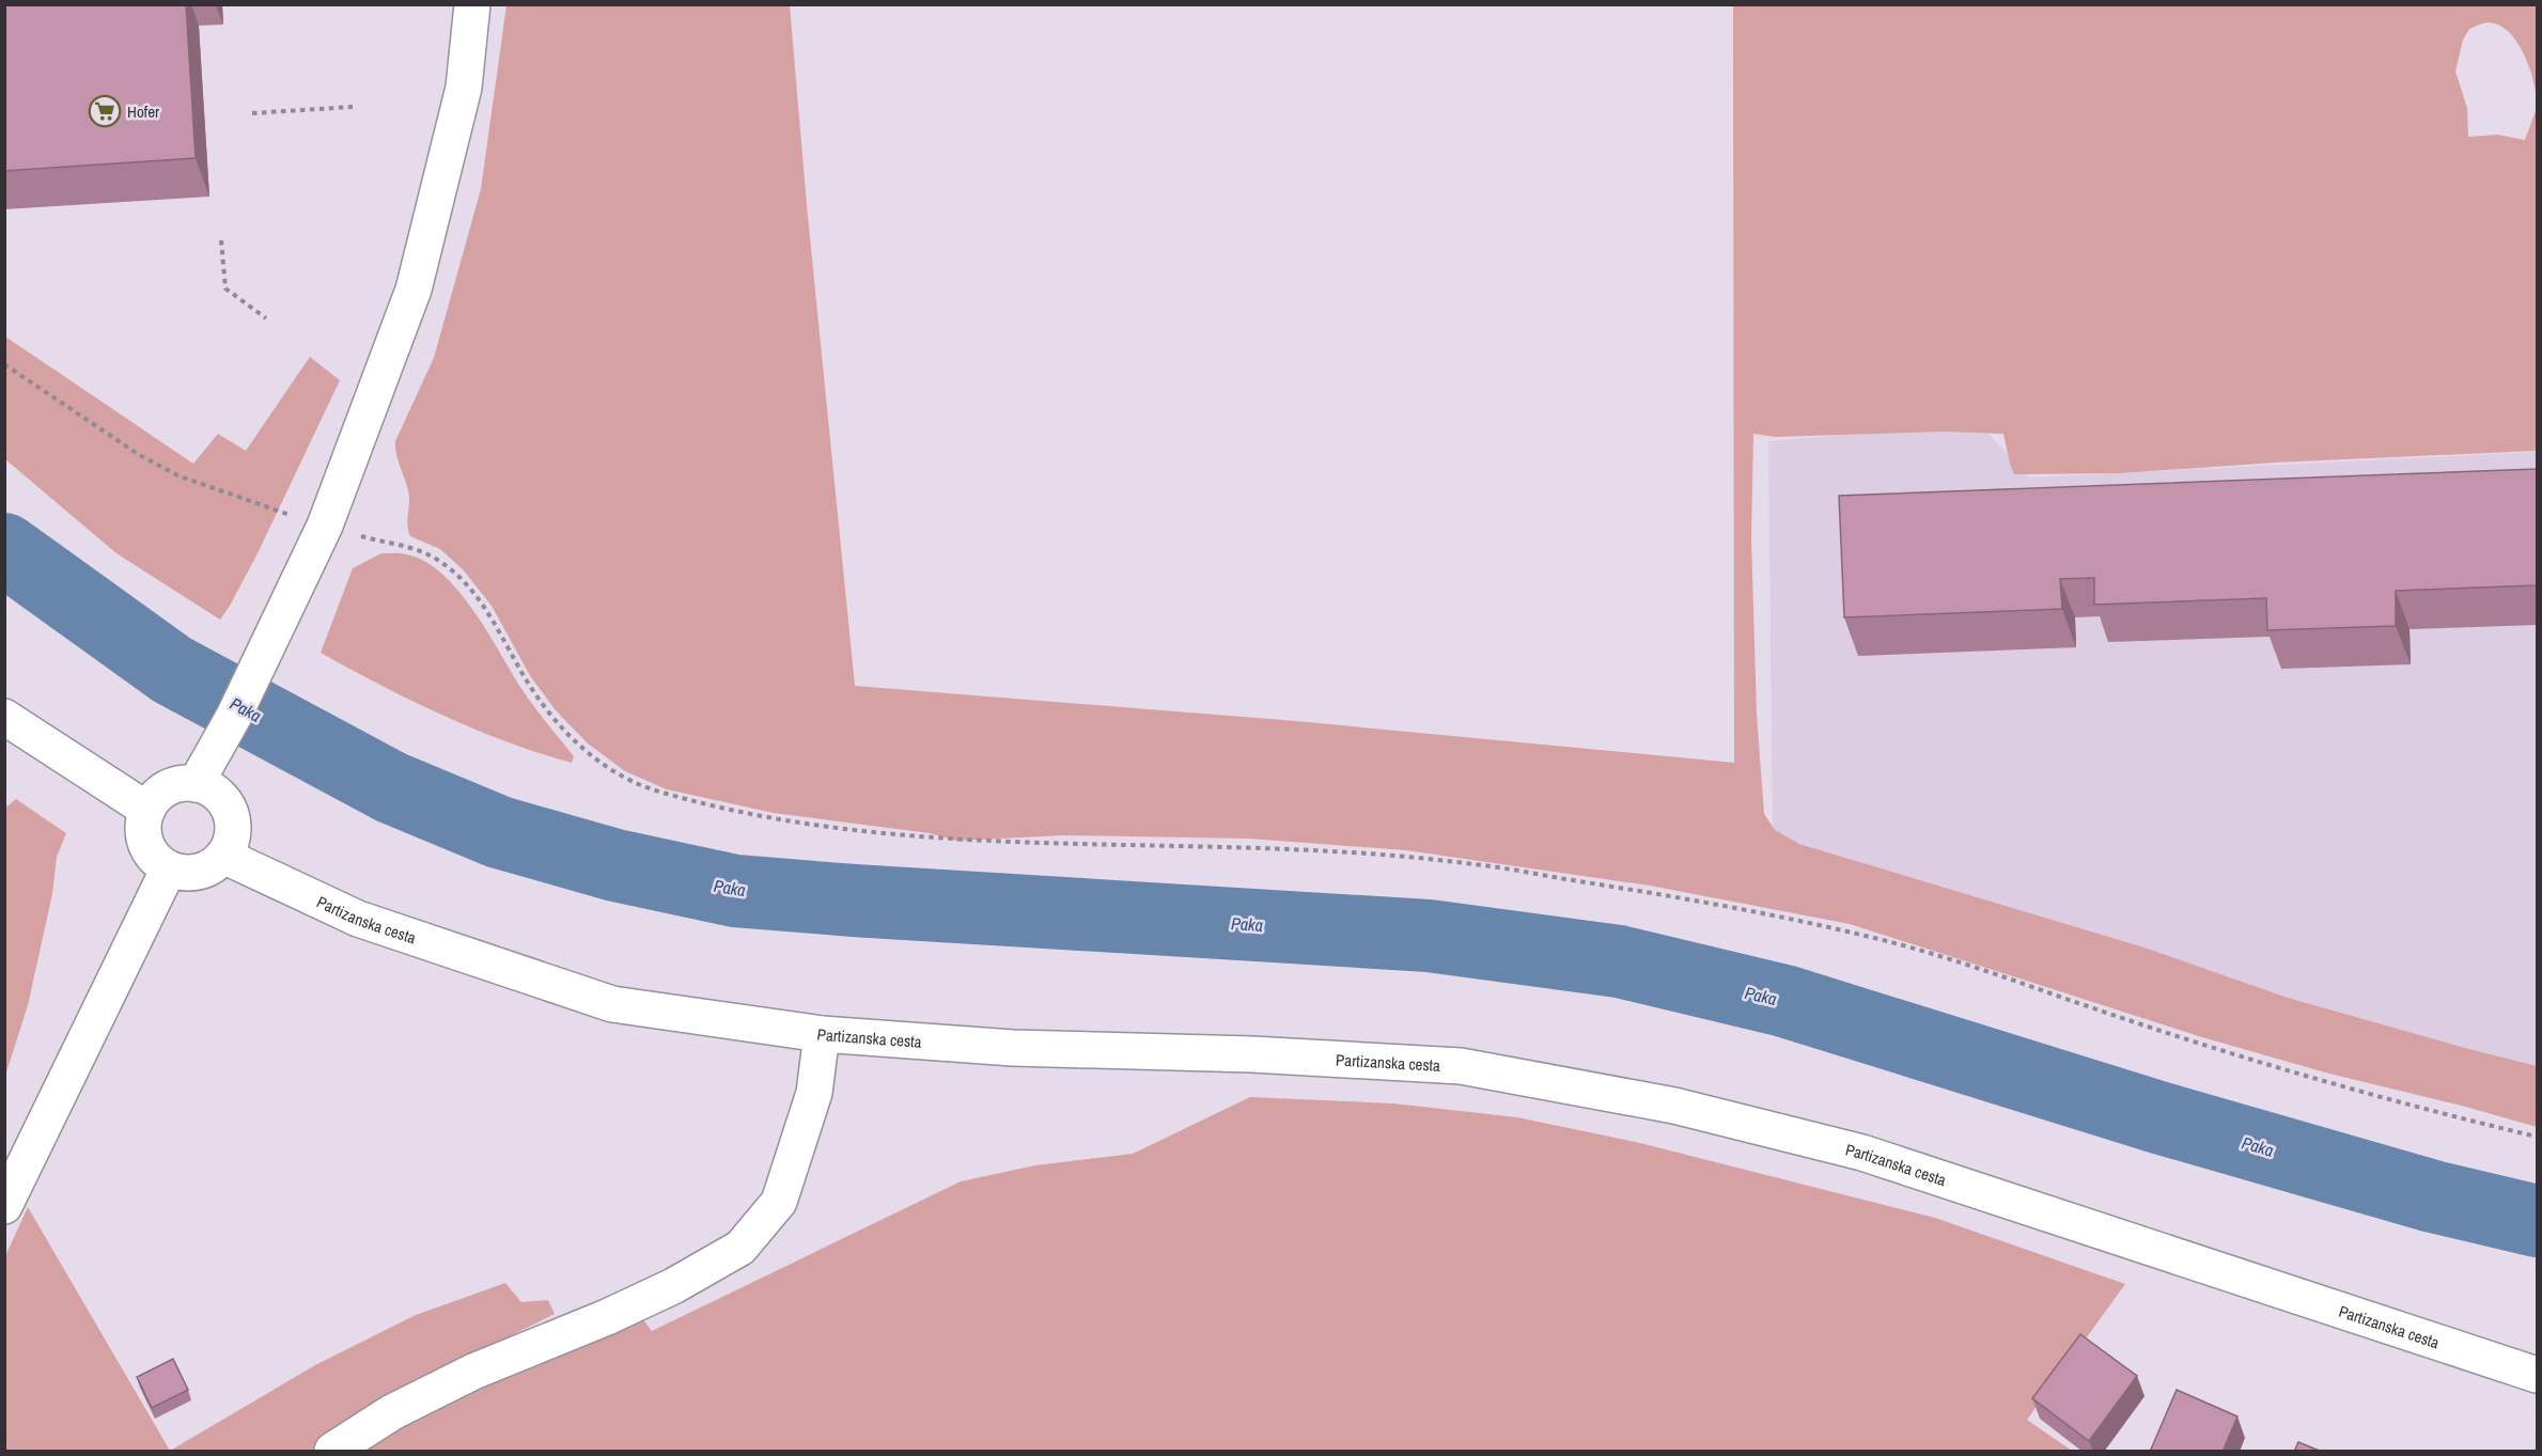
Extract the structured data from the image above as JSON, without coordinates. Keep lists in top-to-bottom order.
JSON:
{
  "streets": {
    "main road": ["Partizanska cesta"]
  },
  "water": ["Paka"],
  "places": {
    "supermarket": ["Hofer"]
  }
}
